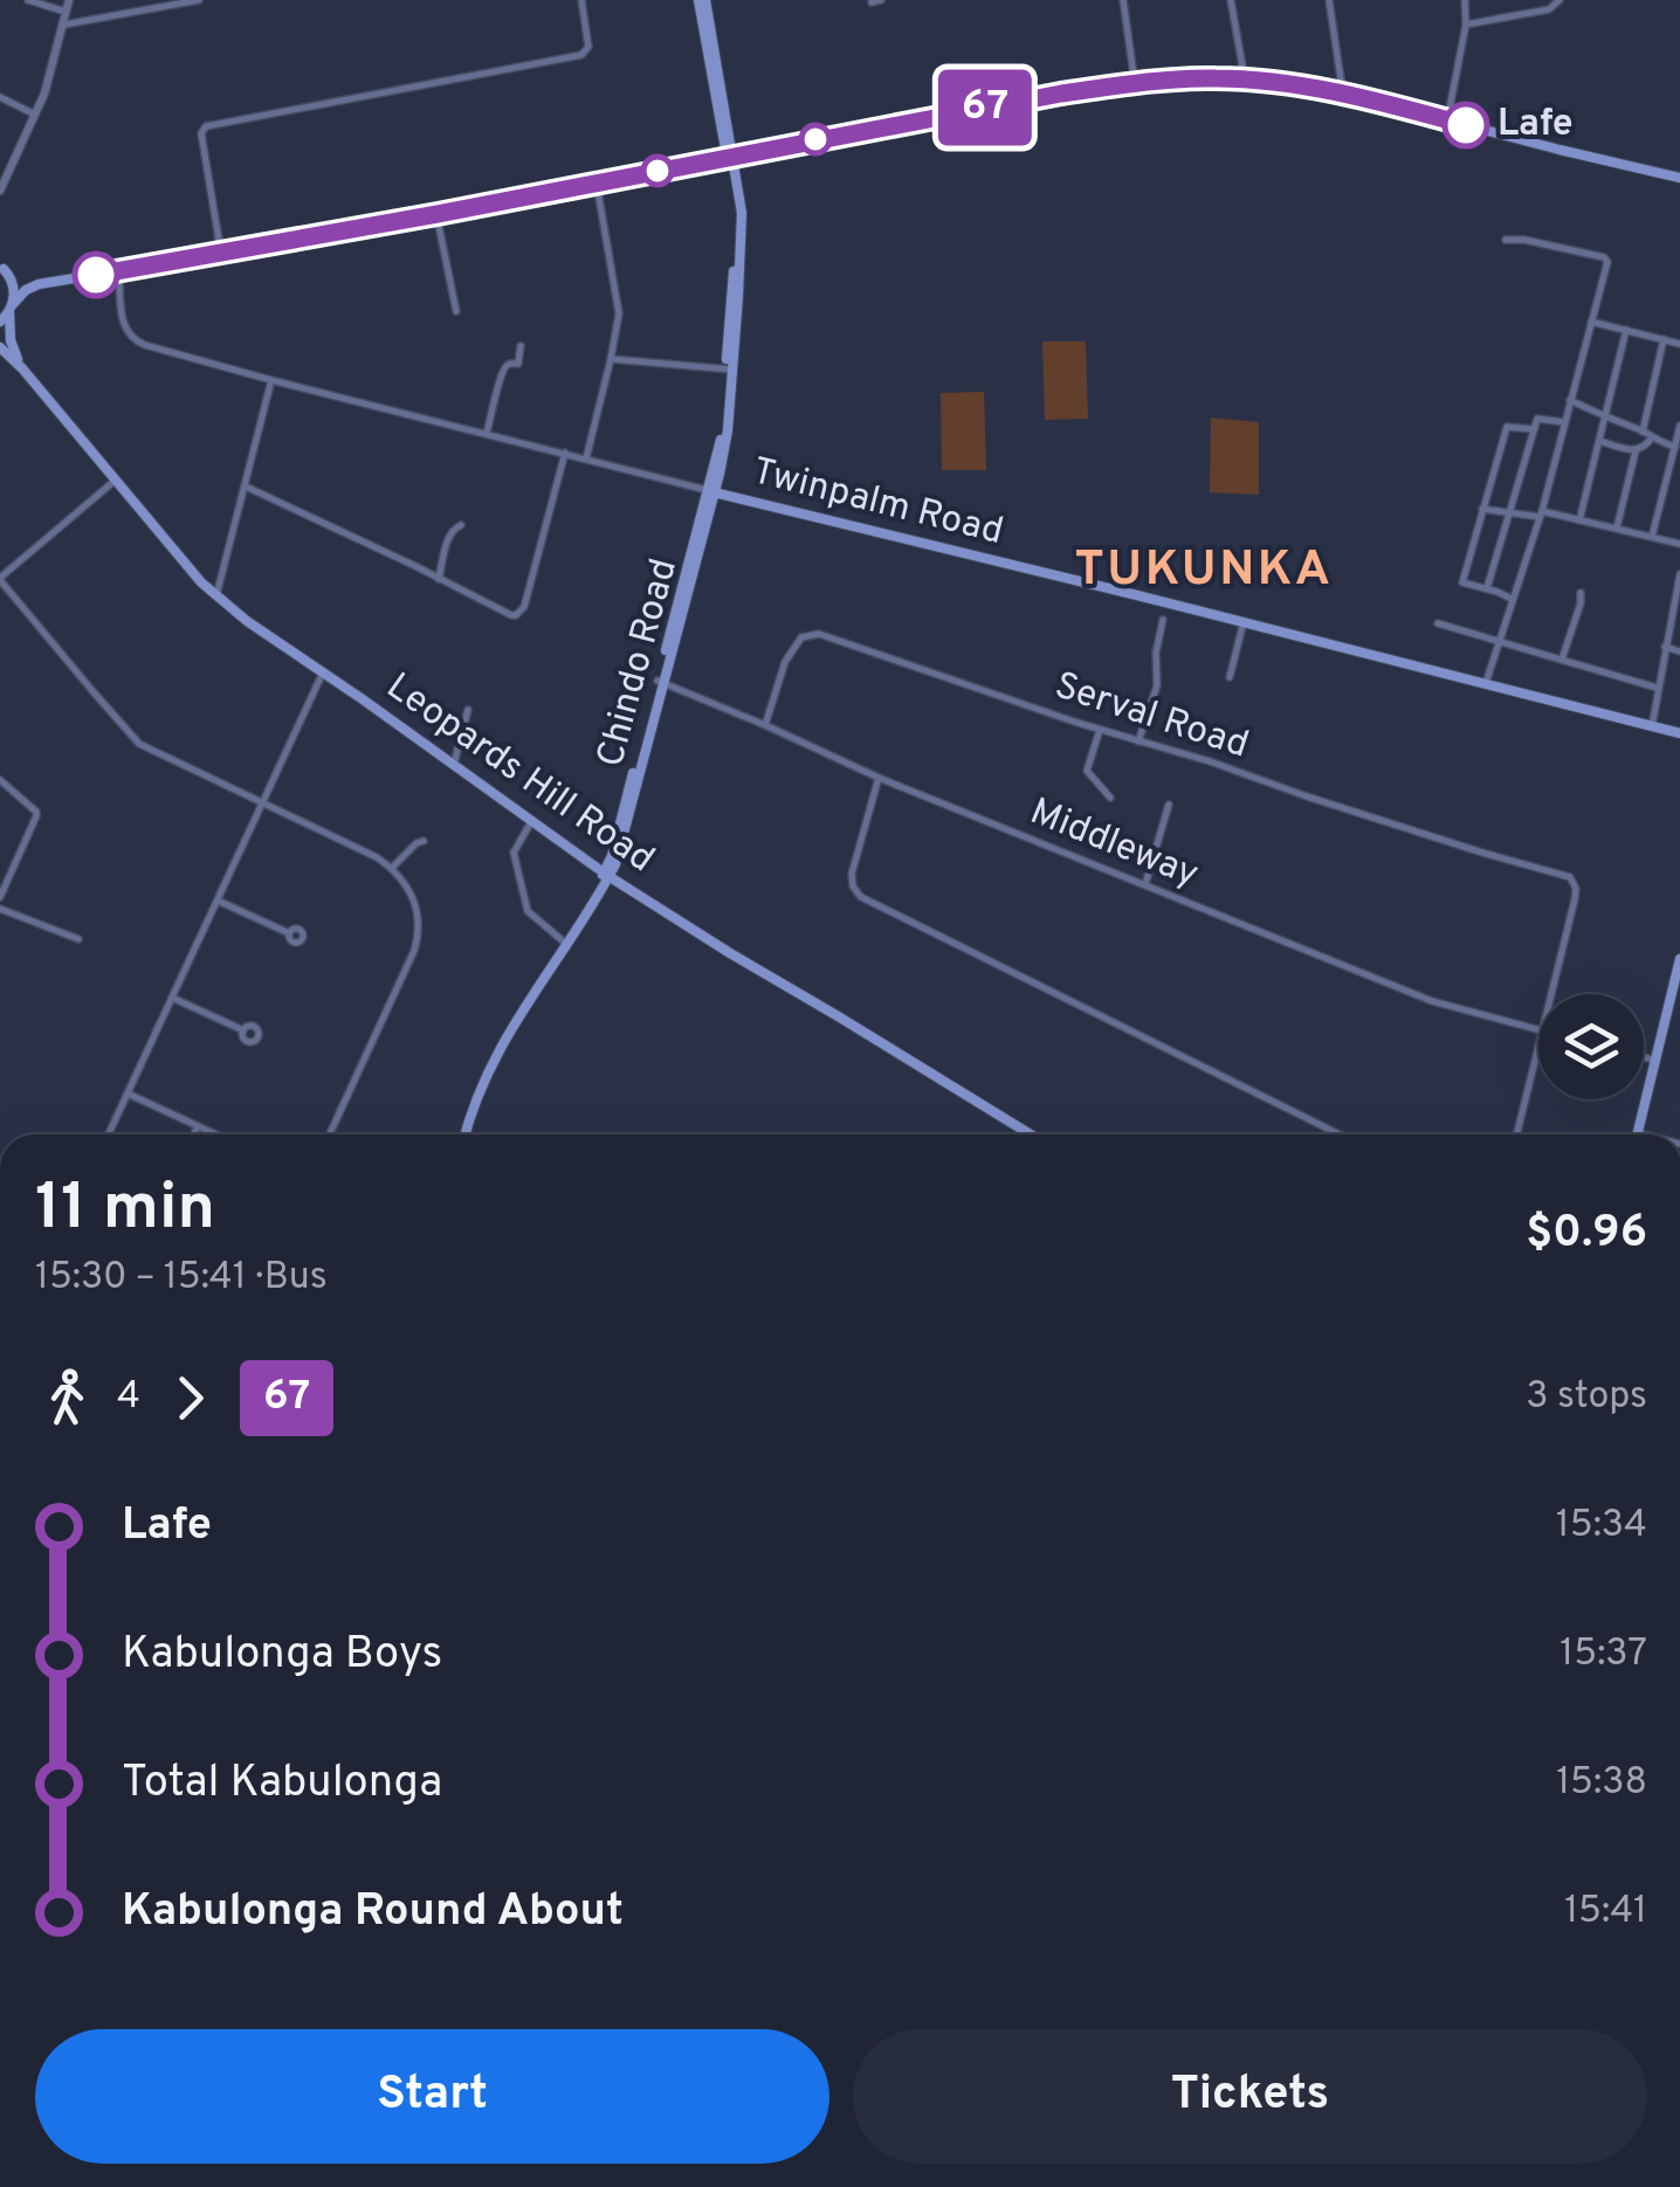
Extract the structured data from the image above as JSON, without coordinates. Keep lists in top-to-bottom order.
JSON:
{
  "streets": {
    "main road": ["Twinpalm Road", "Chindo Road", "Leopards Hill Road"],
    "street": ["Serval Road", "Middleway"]
  },
  "crossings": [
    ["Twinpalm Road", "Chindo Road"],
    ["Chindo Road", "Leopards Hill Road"],
    ["Chindo Road", "Middleway"],
    ["Serval Road", "Middleway"]
  ],
  "districts": ["TUKUNKA"],
  "places": ["Lafe"],
  "lines": ["bus line 67"],
  "page": {
    "on_map": "67",
    "heading": ["11 min", "15:30 – 15:41 · Bus", "$0.96"],
    "legs": ["4", "67", "3 stops"],
    "list": [
      {
        "name": "Lafe",
        "value": "15:34"
      },
      {
        "name": "Kabulonga Boys",
        "value": "15:37"
      },
      {
        "name": "Total Kabulonga",
        "value": "15:38"
      },
      {
        "name": "Kabulonga Round About",
        "value": "15:41"
      }
    ],
    "buttons": ["Start", "Tickets"]
  }
}
